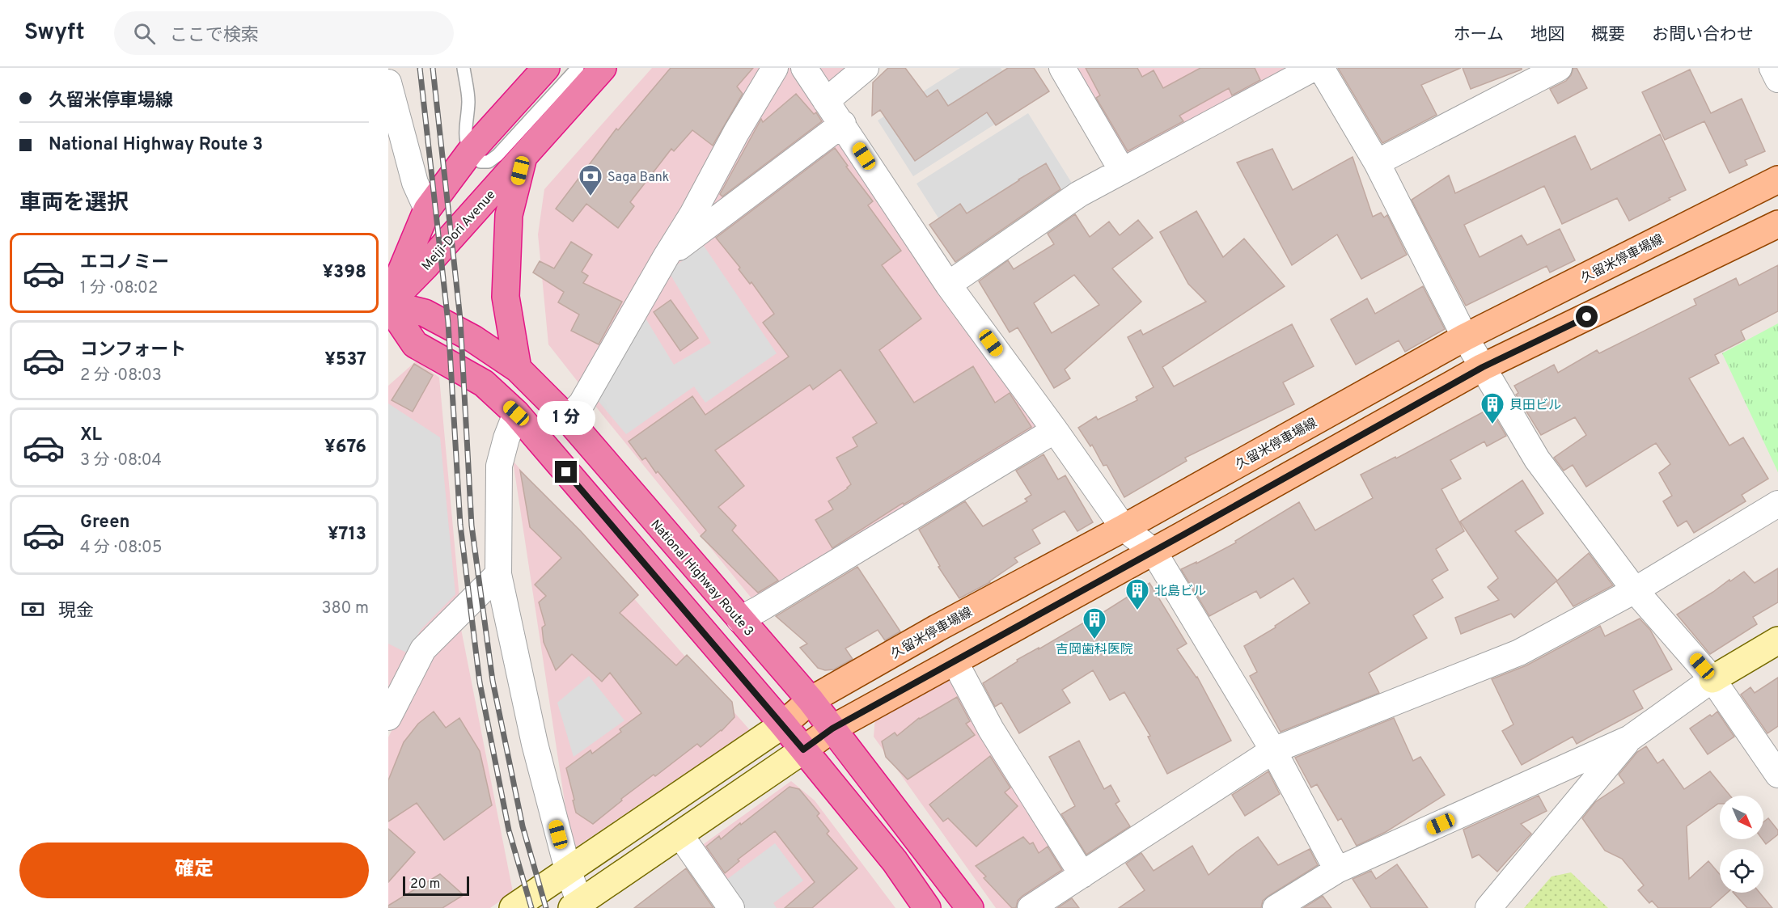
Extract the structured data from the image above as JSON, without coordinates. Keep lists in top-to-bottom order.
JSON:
{
  "streets": {
    "highway": ["Meiji-Dori Avenue", "National Highway Route 3"],
    "main road": ["久留米停車場線"]
  },
  "crossings": [
    ["Meiji-Dori Avenue", "National Highway Route 3"],
    ["久留米停車場線", "National Highway Route 3"]
  ],
  "places": {
    "bank": ["Saga Bank"],
    "building": ["貝田ビル", "北島ビル", "吉岡歯科医院"]
  },
  "scale_bar": "20 m",
  "north": "bottom right",
  "page": {
    "header": "Swyft",
    "search": "ここで検索",
    "nav": [
      "ホーム",
      "地図",
      "概要",
      "お問い合わせ"
    ],
    "banner": ["久留米停車場線", "National Highway Route 3"],
    "heading": "車両を選択",
    "list": [
      {
        "name": "エコノミー",
        "note": "1 分 · 08:02",
        "value": "¥398"
      },
      {
        "name": "コンフォート",
        "note": "2 分 · 08:03",
        "value": "¥537"
      },
      {
        "name": "XL",
        "note": "3 分 · 08:04",
        "value": "¥676"
      },
      {
        "name": "Green",
        "note": "4 分 · 08:05",
        "value": "¥713"
      }
    ],
    "bubble": "1 分",
    "pay": ["現金", "380 m"],
    "buttons": "確定",
    "scale": "20 m"
  }
}
